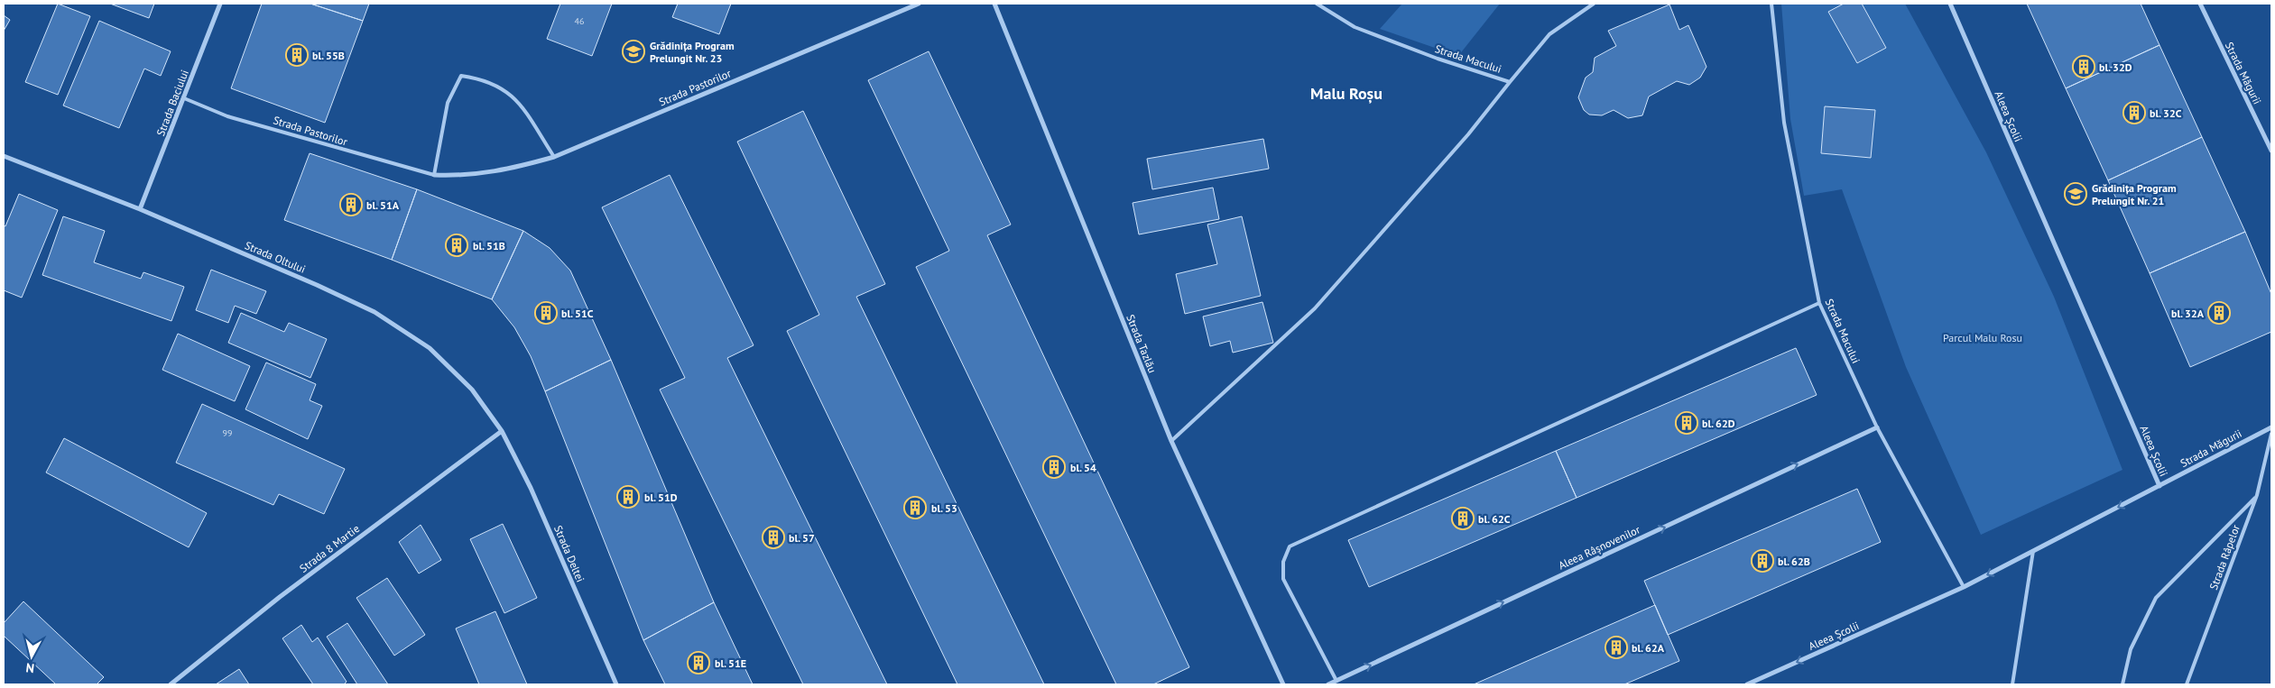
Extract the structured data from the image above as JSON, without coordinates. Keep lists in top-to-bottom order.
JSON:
{
  "streets": {
    "street": [
      "Strada Măgurii",
      "Strada Pastorilor",
      "Strada Baciului",
      "Aleea Școlii",
      "Strada Oltului",
      "Strada Tazlău",
      "Aleea Râșnovenilor",
      "Strada 8 Martie",
      "Strada Deltei"
    ],
    "lane": ["Strada Macului", "Strada Râpelor"]
  },
  "crossings": [
    ["Strada Macului", "Aleea Școlii"],
    ["Strada Macului", "Aleea Râșnovenilor"],
    ["Strada Măgurii", "Aleea Școlii"],
    ["Strada Pastorilor", "Strada Baciului"],
    ["Strada Baciului", "Strada Oltului"],
    ["Strada Oltului", "Strada 8 Martie"],
    ["Strada Oltului", "Strada Deltei"],
    ["Strada 8 Martie", "Strada Deltei"]
  ],
  "one_way": ["Aleea Școlii", "Aleea Râșnovenilor"],
  "districts": ["Malu Roșu"],
  "parks": ["Parcul Malu Rosu"],
  "places": {
    "school or university": ["Grădinița Program Prelungit Nr. 23", "Grădinița Program Prelungit Nr. 21"],
    "building": [
      "bl. 55B",
      "bl. 32D",
      "bl. 32C",
      "bl. 51A",
      "bl. 51B",
      "bl. 51C",
      "bl. 32A",
      "bl. 62D",
      "bl. 54",
      "bl. 51D",
      "bl. 53",
      "bl. 62C",
      "bl. 57",
      "bl. 62B",
      "bl. 62A",
      "bl. 51E"
    ]
  },
  "house_numbers": ["46", "99"],
  "north": "bottom"
}
